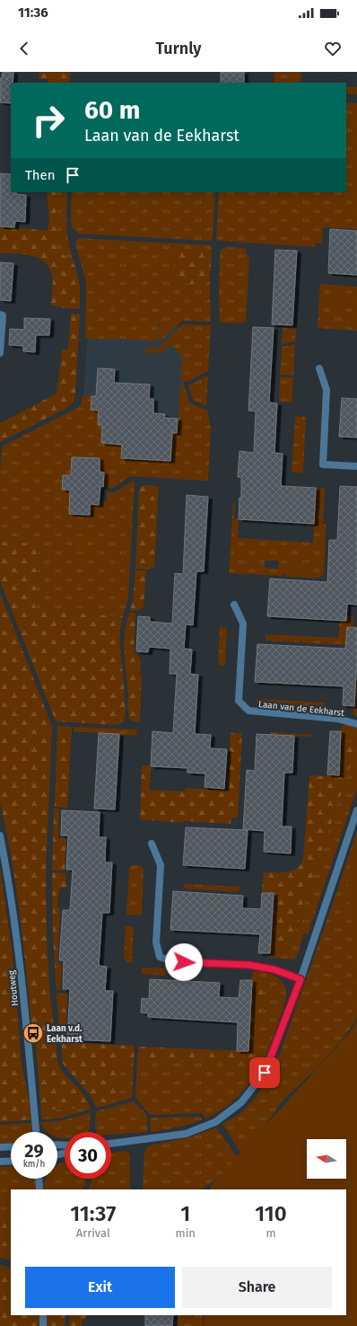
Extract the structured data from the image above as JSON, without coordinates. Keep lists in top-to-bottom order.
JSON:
{
  "streets": {
    "street": ["Laan van de Eekharst", "Houtweg"]
  },
  "places": {
    "bus stop": ["Laan v.d. Eekharst"]
  },
  "north": "left",
  "page": {
    "status": "11:36",
    "header": "Turnly",
    "turn": ["60 m", "Laan van de Eekharst"],
    "then": "Then",
    "speed": "29 km/h",
    "limit": "30",
    "eta": [
      "11:37",
      "Arrival",
      "1",
      "min",
      "110",
      "m"
    ],
    "buttons": ["Exit", "Share"]
  }
}
